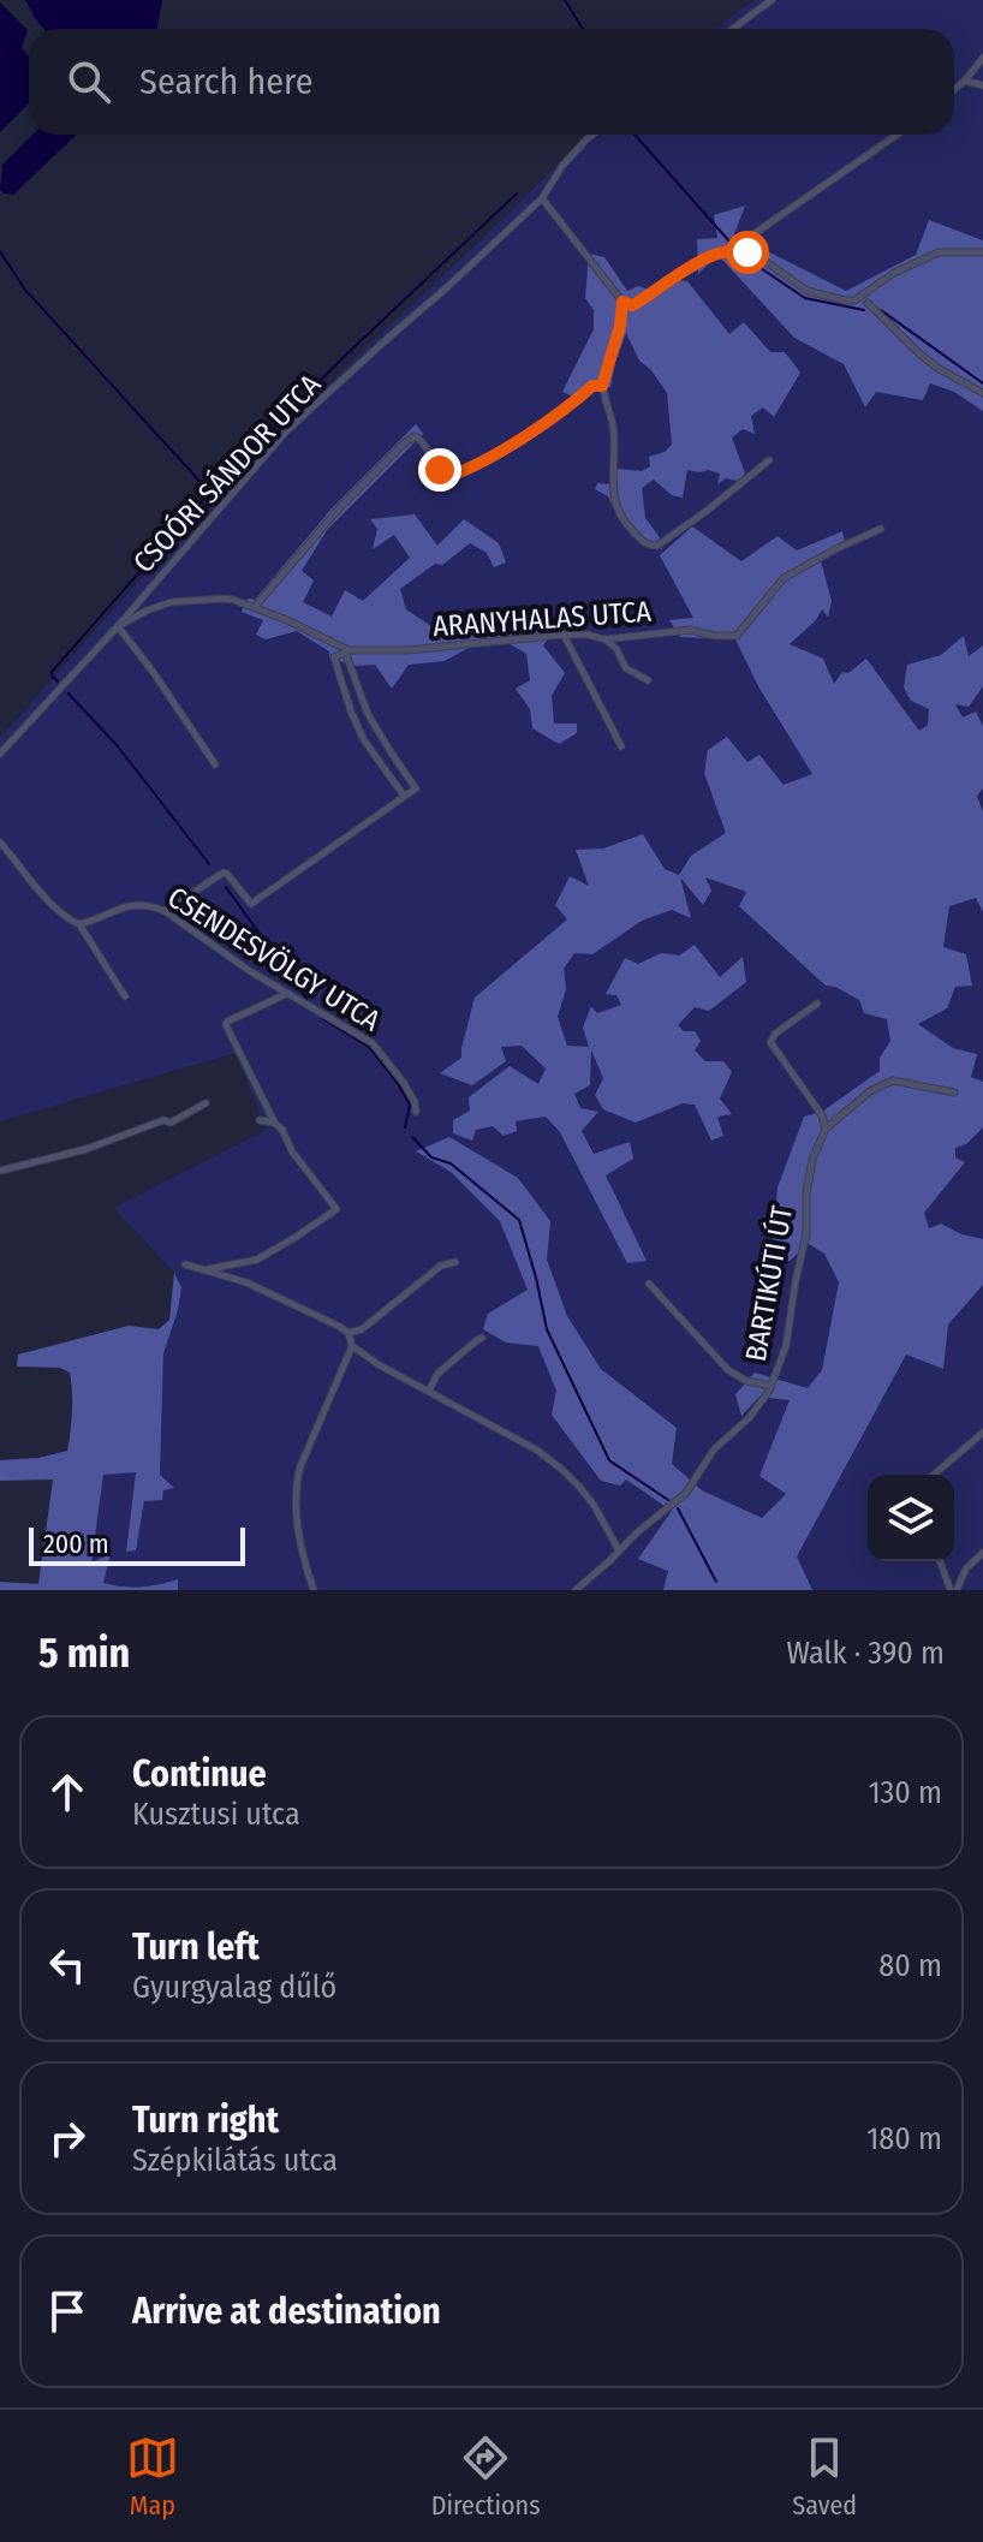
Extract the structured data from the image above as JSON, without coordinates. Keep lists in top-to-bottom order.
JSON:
{
  "streets": {
    "street": [
      "CSOÓRI SÁNDOR UTCA",
      "ARANYHALAS UTCA",
      "CSENDESVÖLGY UTCA",
      "BARTIKÚTI ÚT"
    ]
  },
  "crossings": [
    ["CSOÓRI SÁNDOR UTCA", "ARANYHALAS UTCA"]
  ],
  "scale_bar": "200 m",
  "page": {
    "search": "Search here",
    "scale": "200 m",
    "heading": ["5 min", "Walk · 390 m"],
    "list": [
      ["Continue", "Kusztusi utca", "130 m"],
      ["Turn left", "Gyurgyalag dűlő", "80 m"],
      ["Turn right", "Szépkilátás utca", "180 m"],
      "Arrive at destination"
    ],
    "nav": ["Map", "Directions", "Saved"]
  }
}
